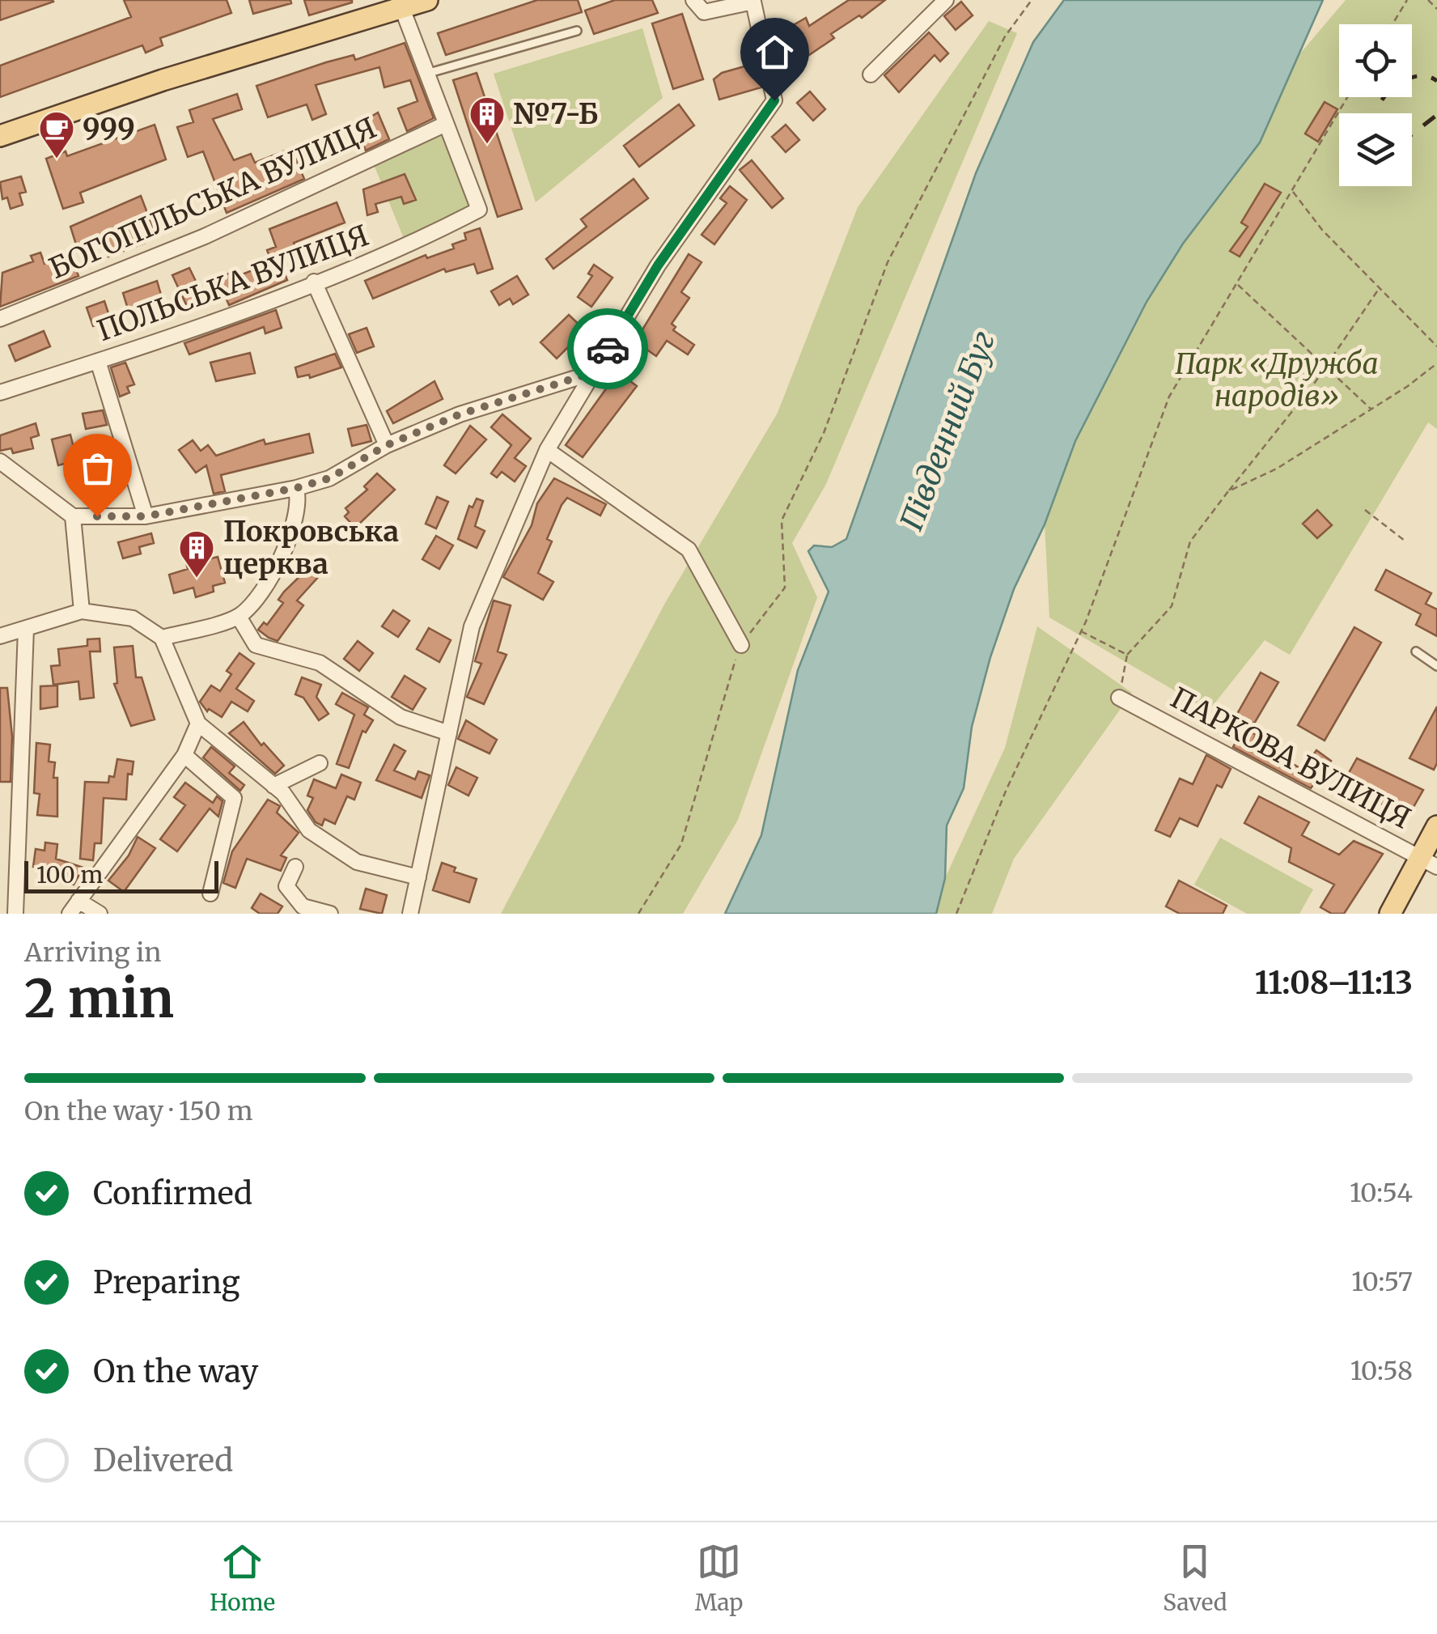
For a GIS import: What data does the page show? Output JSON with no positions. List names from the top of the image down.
{
  "streets": {
    "street": ["БОГОПІЛЬСЬКА ВУЛИЦЯ", "ПОЛЬСЬКА ВУЛИЦЯ", "ПАРКОВА ВУЛИЦЯ"]
  },
  "crossings": [
    ["БОГОПІЛЬСЬКА ВУЛИЦЯ", "ПОЛЬСЬКА ВУЛИЦЯ"]
  ],
  "water": ["Південний Буг"],
  "parks": ["Парк «Дружба народів»"],
  "places": {
    "building": ["№7-Б", "Покровська церква"],
    "cafe": ["999"]
  },
  "scale_bar": "100 m",
  "page": {
    "scale": "100 m",
    "heading": ["2 min", "Arriving in", "11:08–11:13"],
    "bar": "On the way · 150 m",
    "list": [
      ["Confirmed", "10:54"],
      ["Preparing", "10:57"],
      ["On the way", "10:58"],
      "Delivered"
    ],
    "tabs": ["Home", "Map", "Saved"]
  }
}
